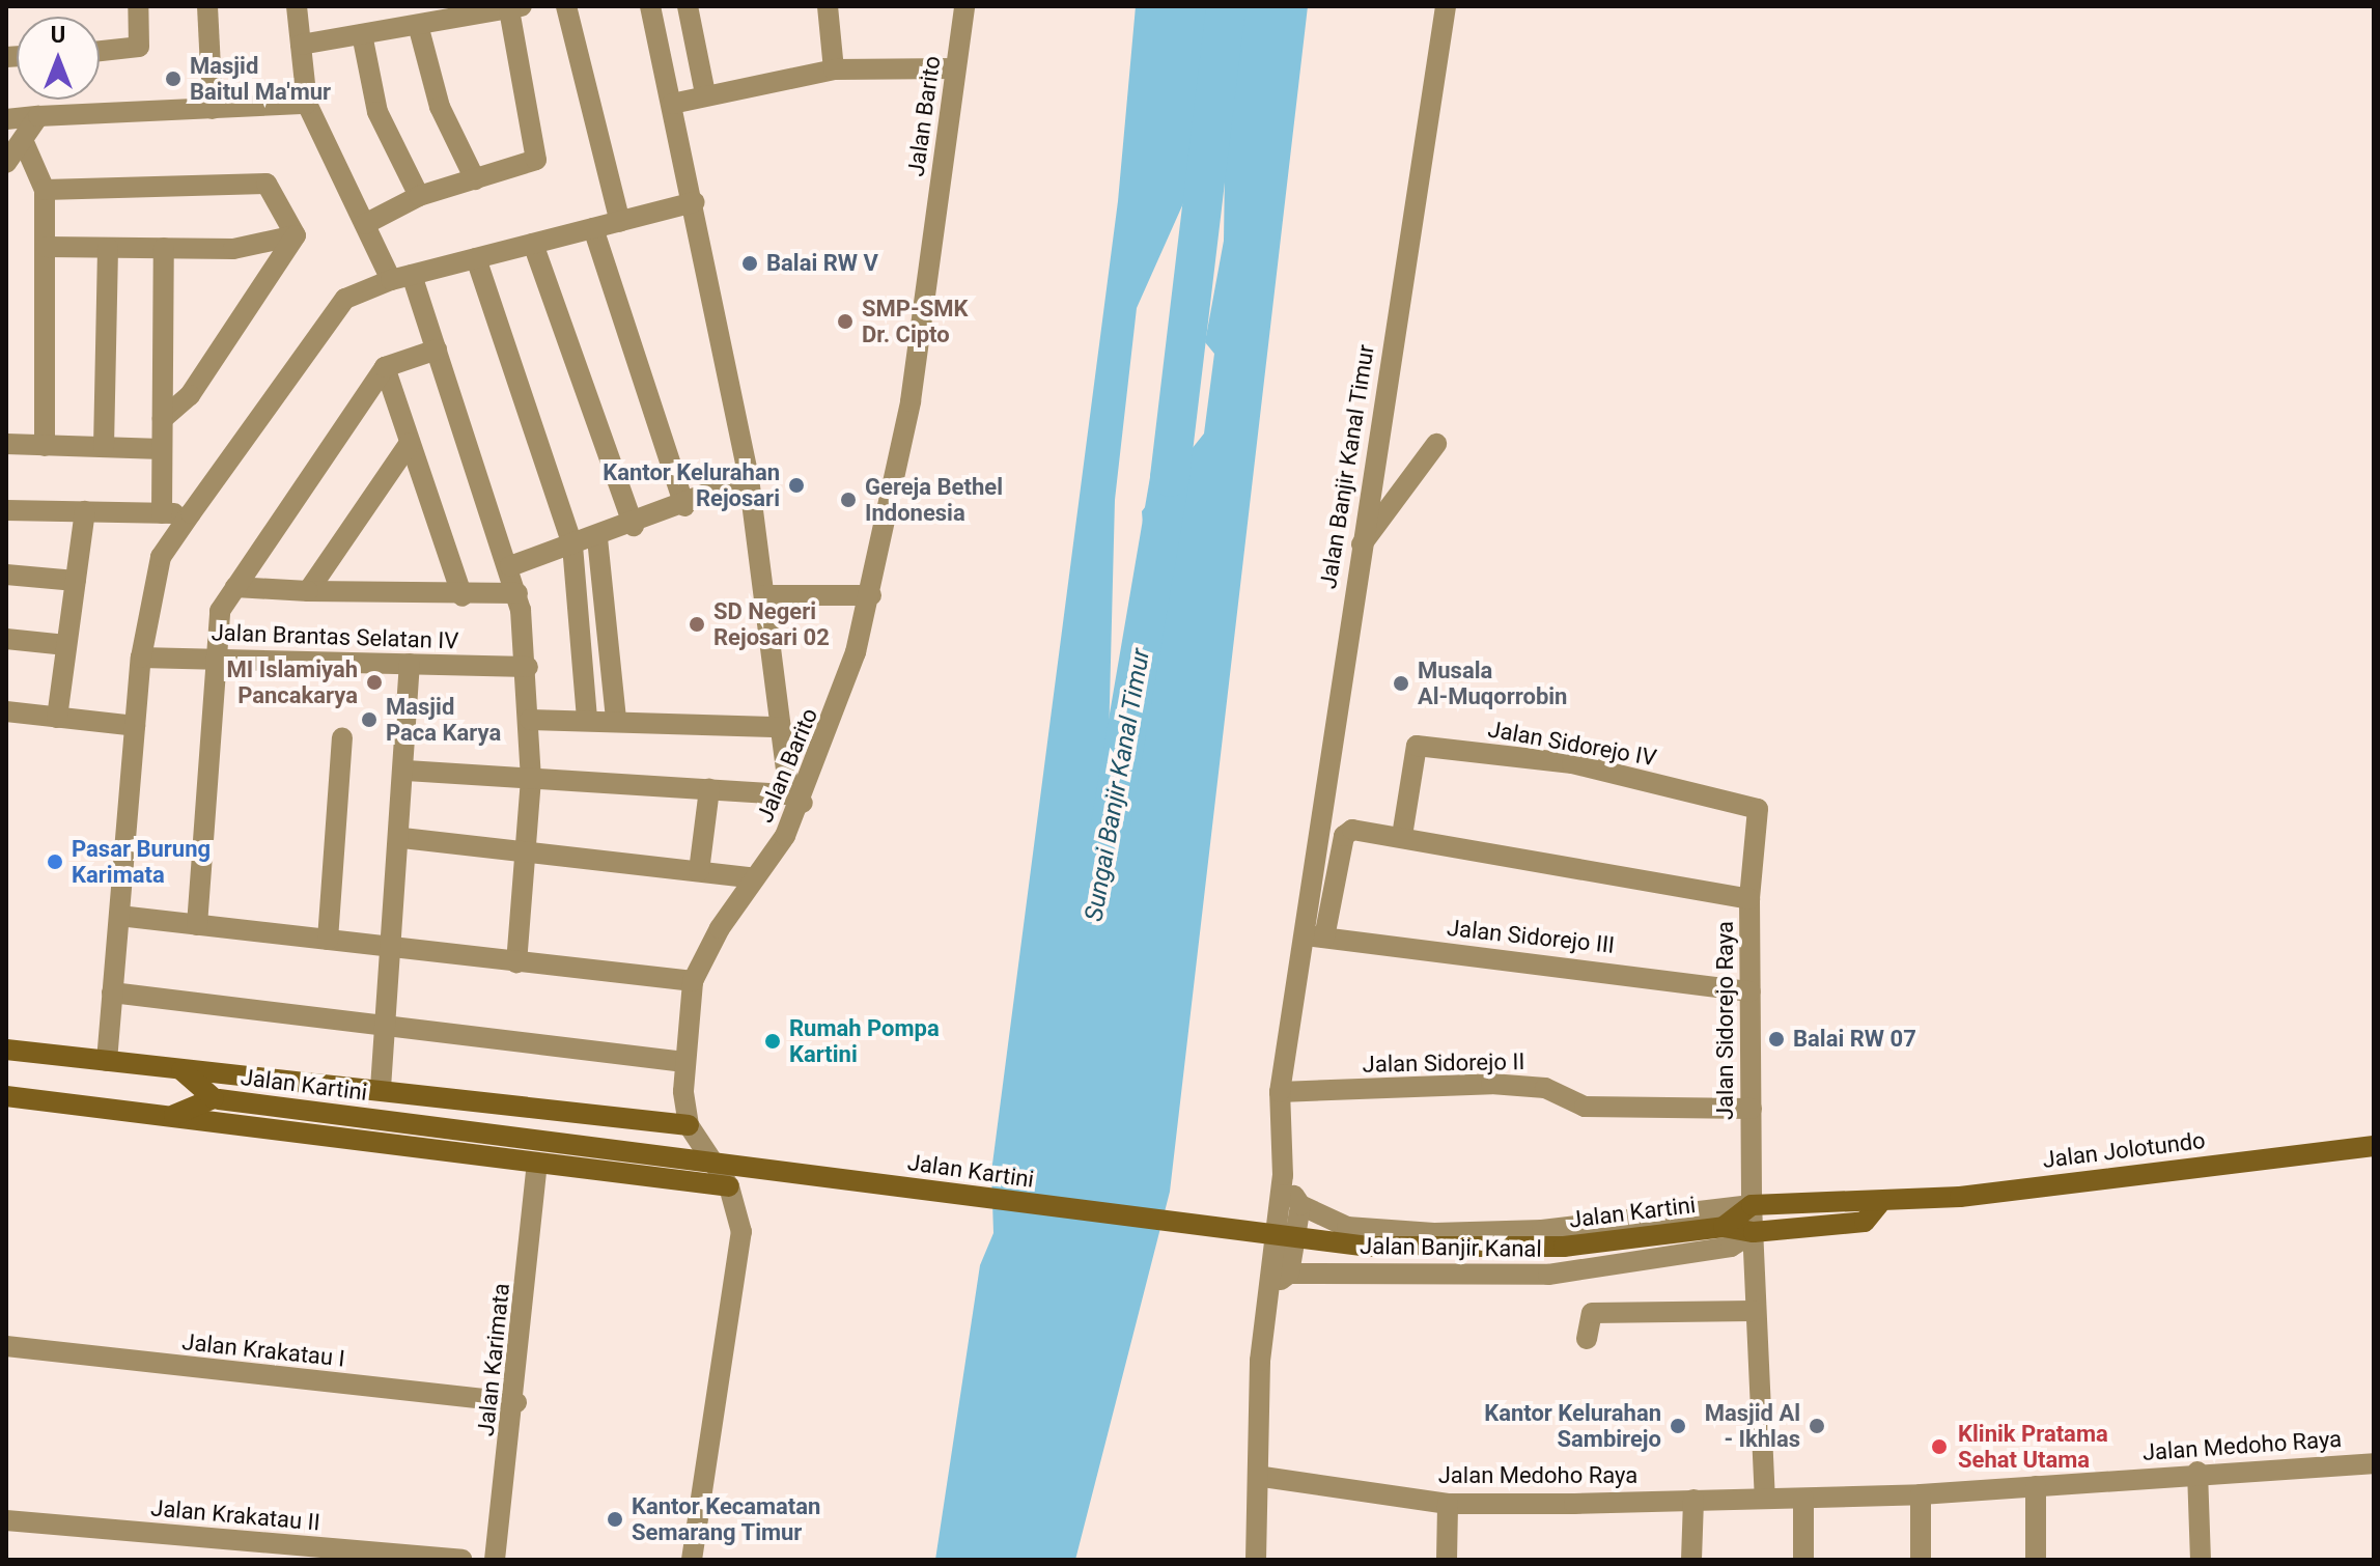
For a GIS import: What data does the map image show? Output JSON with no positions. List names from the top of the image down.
{
  "streets": {
    "main road": ["Jalan Kartini", "Jalan Jolotundo"],
    "street": [
      "Jalan Barito",
      "Jalan Banjir Kanal Timur",
      "Jalan Brantas Selatan IV",
      "Jalan Sidorejo IV",
      "Jalan Sidorejo III",
      "Jalan Sidorejo Raya",
      "Jalan Sidorejo II",
      "Jalan Banjir Kanal",
      "Jalan Krakatau I",
      "Jalan Karimata",
      "Jalan Medoho Raya",
      "Jalan Krakatau II"
    ]
  },
  "crossings": [
    ["Jalan Barito", "Jalan Kartini"],
    ["Jalan Banjir Kanal Timur", "Jalan Sidorejo III"],
    ["Jalan Sidorejo IV", "Jalan Sidorejo Raya"],
    ["Jalan Sidorejo III", "Jalan Sidorejo Raya"],
    ["Jalan Sidorejo Raya", "Jalan Sidorejo II"],
    ["Jalan Sidorejo Raya", "Jalan Jolotundo"],
    ["Jalan Sidorejo Raya", "Jalan Banjir Kanal"],
    ["Jalan Kartini", "Jalan Jolotundo"],
    ["Jalan Kartini", "Jalan Karimata"],
    ["Jalan Jolotundo", "Jalan Banjir Kanal"],
    ["Jalan Krakatau I", "Jalan Karimata"]
  ],
  "water": ["Sungai Banjir Kanal Timur"],
  "places": [
    "Masjid Baitul Ma'mur",
    "Balai RW V",
    "SMP-SMK Dr. Cipto",
    "Kantor Kelurahan Rejosari",
    "Gereja Bethel Indonesia",
    "SD Negeri Rejosari 02",
    "MI Islamiyah Pancakarya",
    "Musala Al-Muqorrobin",
    "Masjid Paca Karya",
    "Pasar Burung Karimata",
    "Balai RW 07",
    "Rumah Pompa Kartini",
    "Kantor Kelurahan Sambirejo",
    "Masjid Al - Ikhlas",
    "Klinik Pratama Sehat Utama",
    "Kantor Kecamatan Semarang Timur"
  ],
  "north": "top"
}
